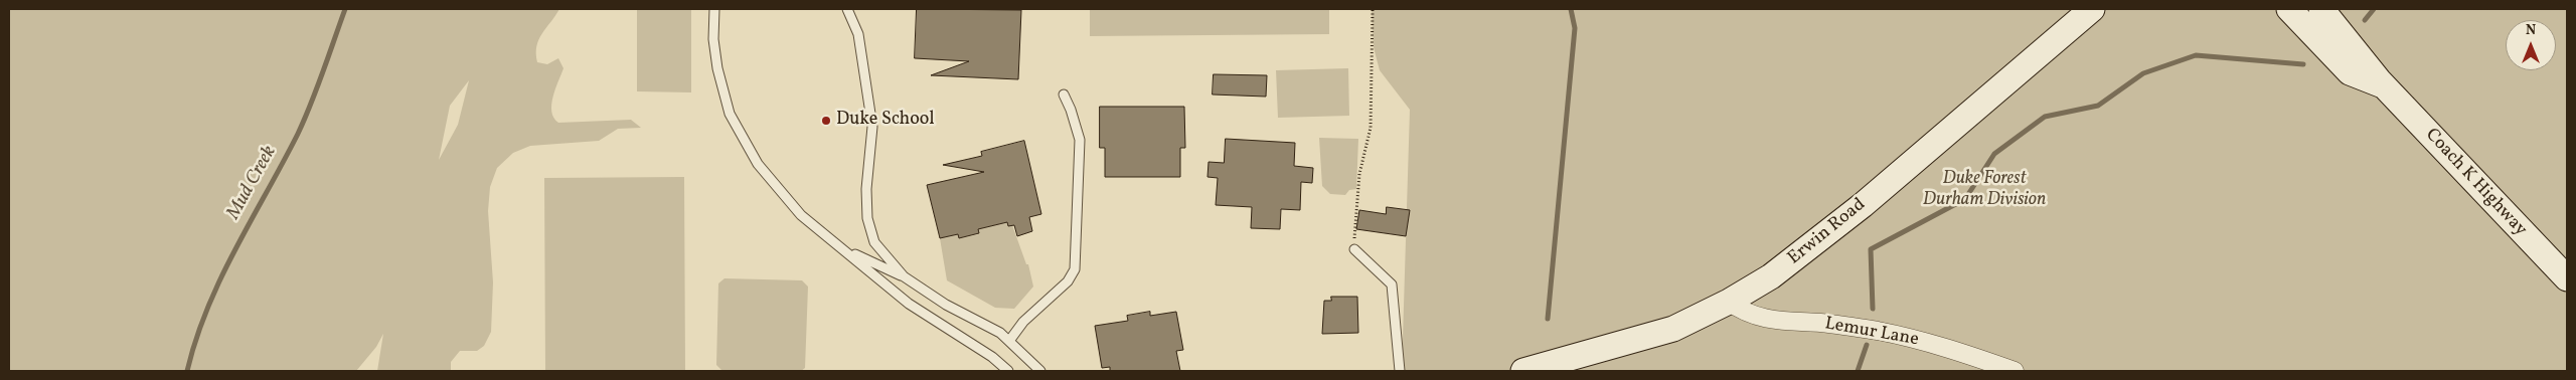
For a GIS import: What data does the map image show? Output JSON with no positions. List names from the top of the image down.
{
  "streets": {
    "main road": ["Coach K Highway", "Erwin Road"],
    "street": ["Lemur Lane"]
  },
  "crossings": [
    ["Erwin Road", "Lemur Lane"]
  ],
  "water": ["Mud Creek"],
  "parks": ["Duke Forest Durham Division"],
  "places": ["Duke School"],
  "north": "top"
}
